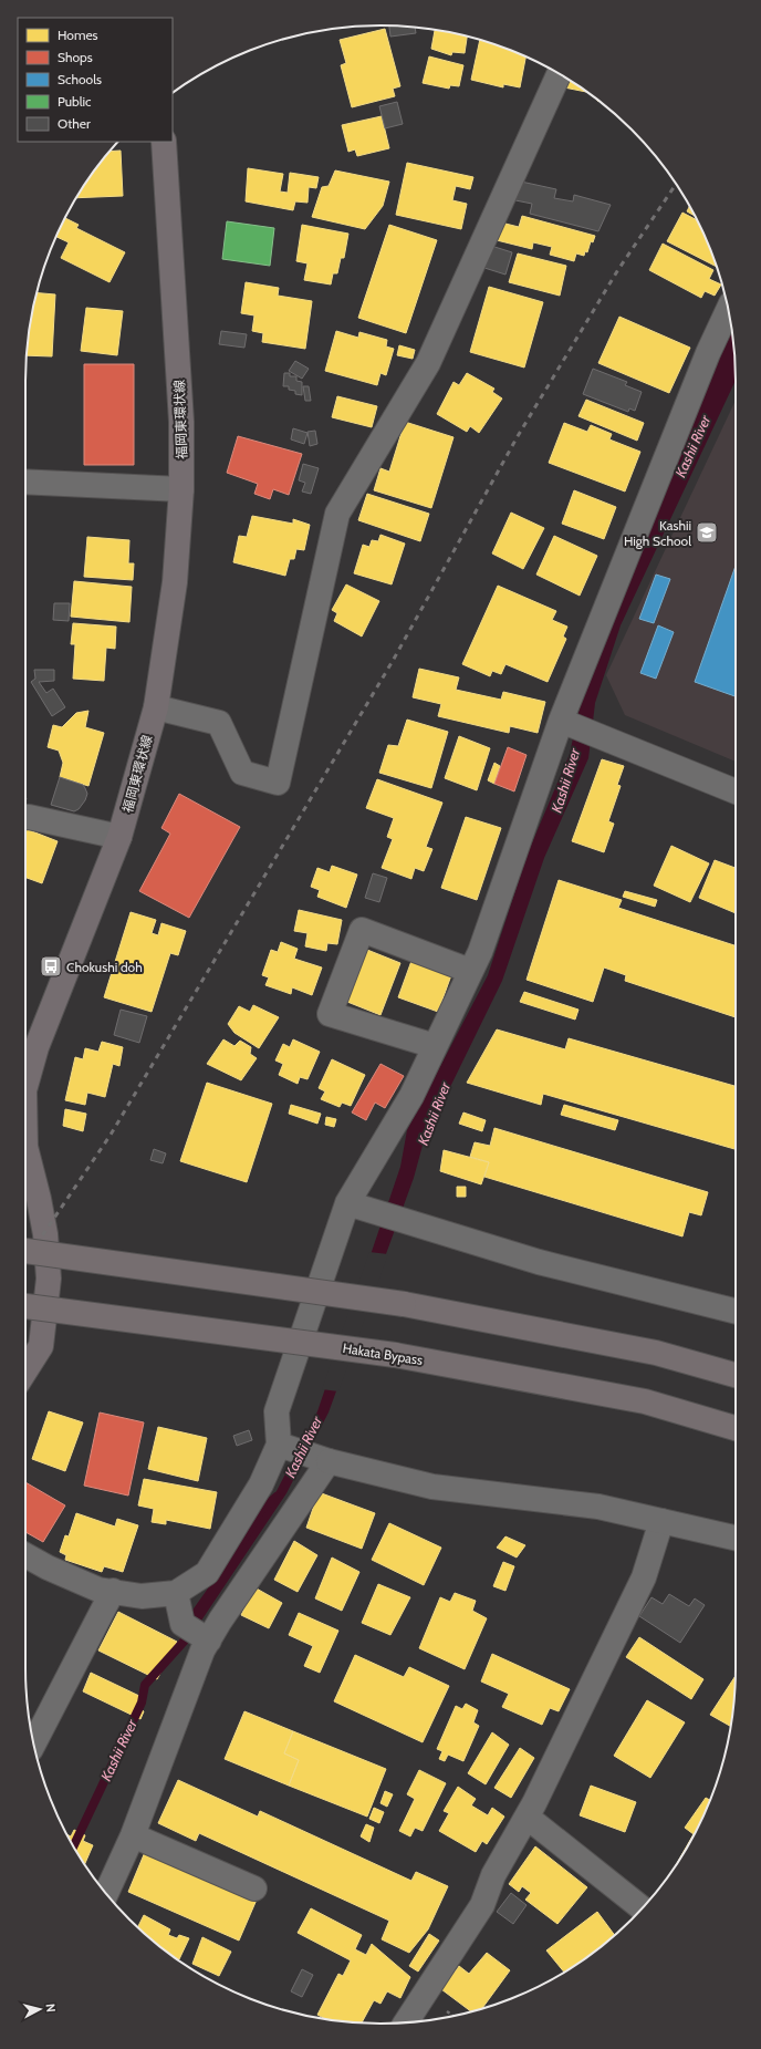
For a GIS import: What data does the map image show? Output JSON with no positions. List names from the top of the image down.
{
  "streets": {
    "highway": ["Hakata Bypass"],
    "main road": ["福岡東環状線"]
  },
  "water": ["Kashii River"],
  "places": {
    "school or university": ["Kashii High School"],
    "bus stop": ["Chokushi doh"]
  },
  "legend": [
    "Homes",
    "Shops",
    "Schools",
    "Public",
    "Other"
  ],
  "north": "right"
}
